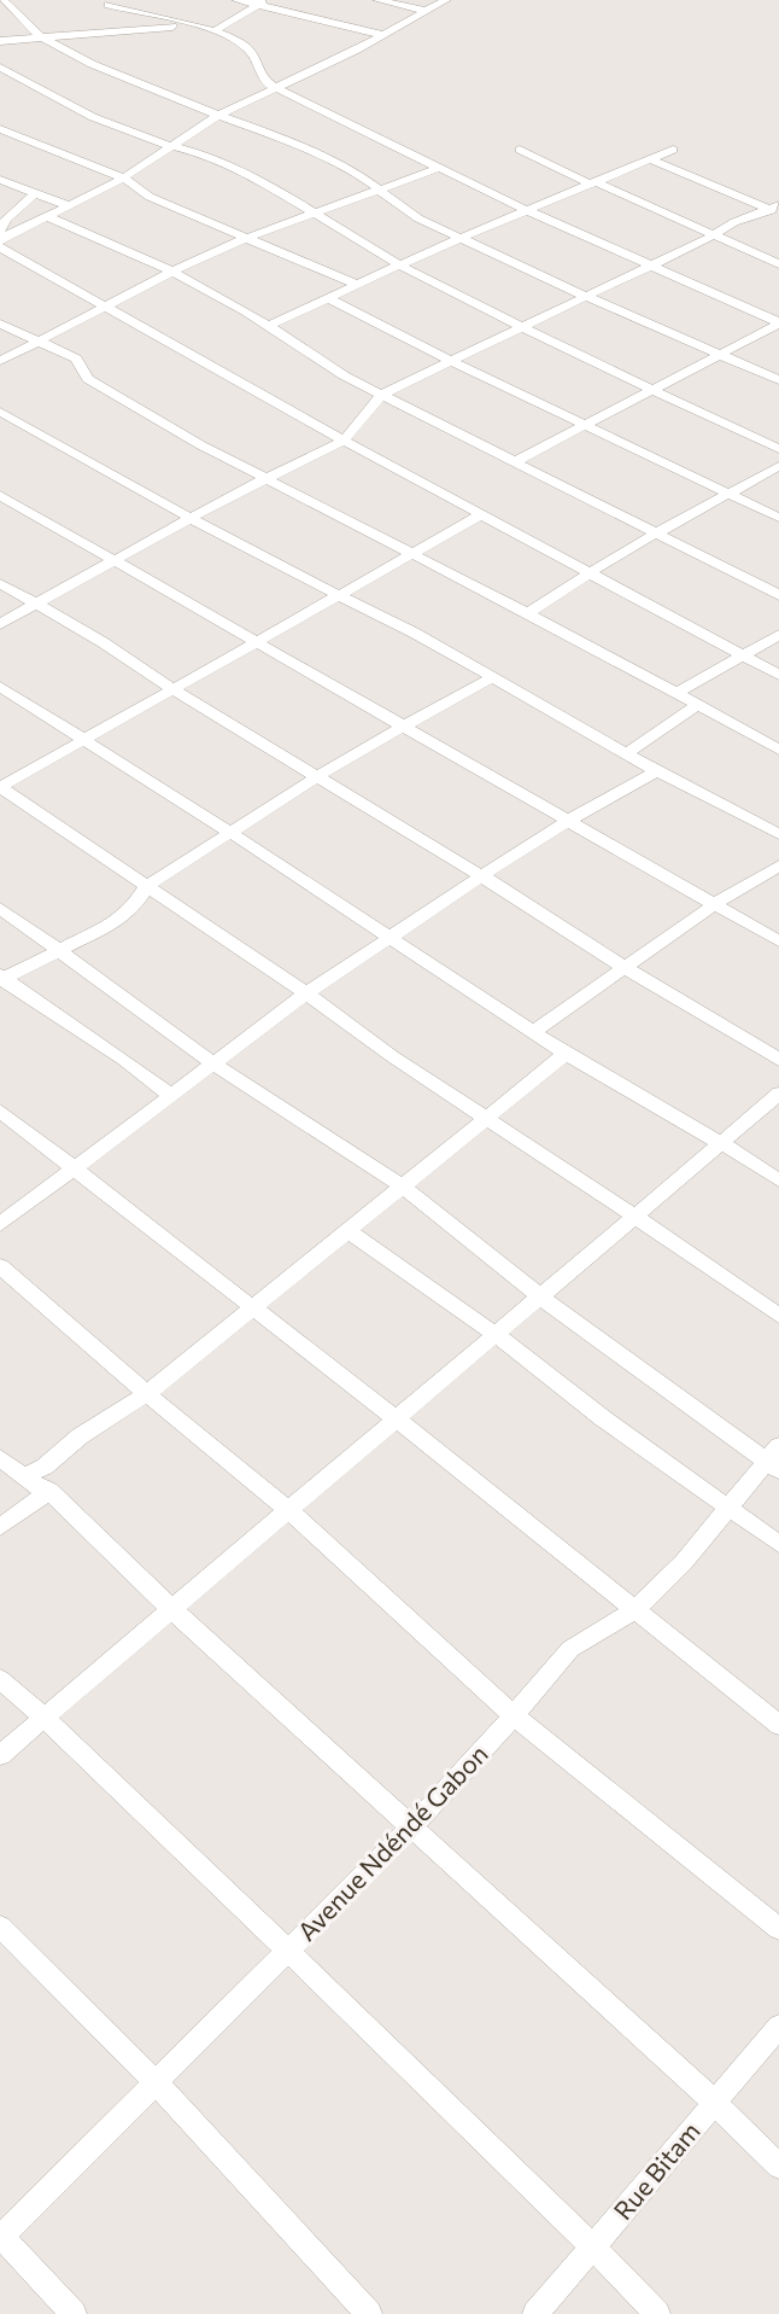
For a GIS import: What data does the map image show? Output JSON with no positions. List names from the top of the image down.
{
  "streets": {
    "street": ["Avenue Ndéndé Gabon", "Rue Bitam"]
  }
}
